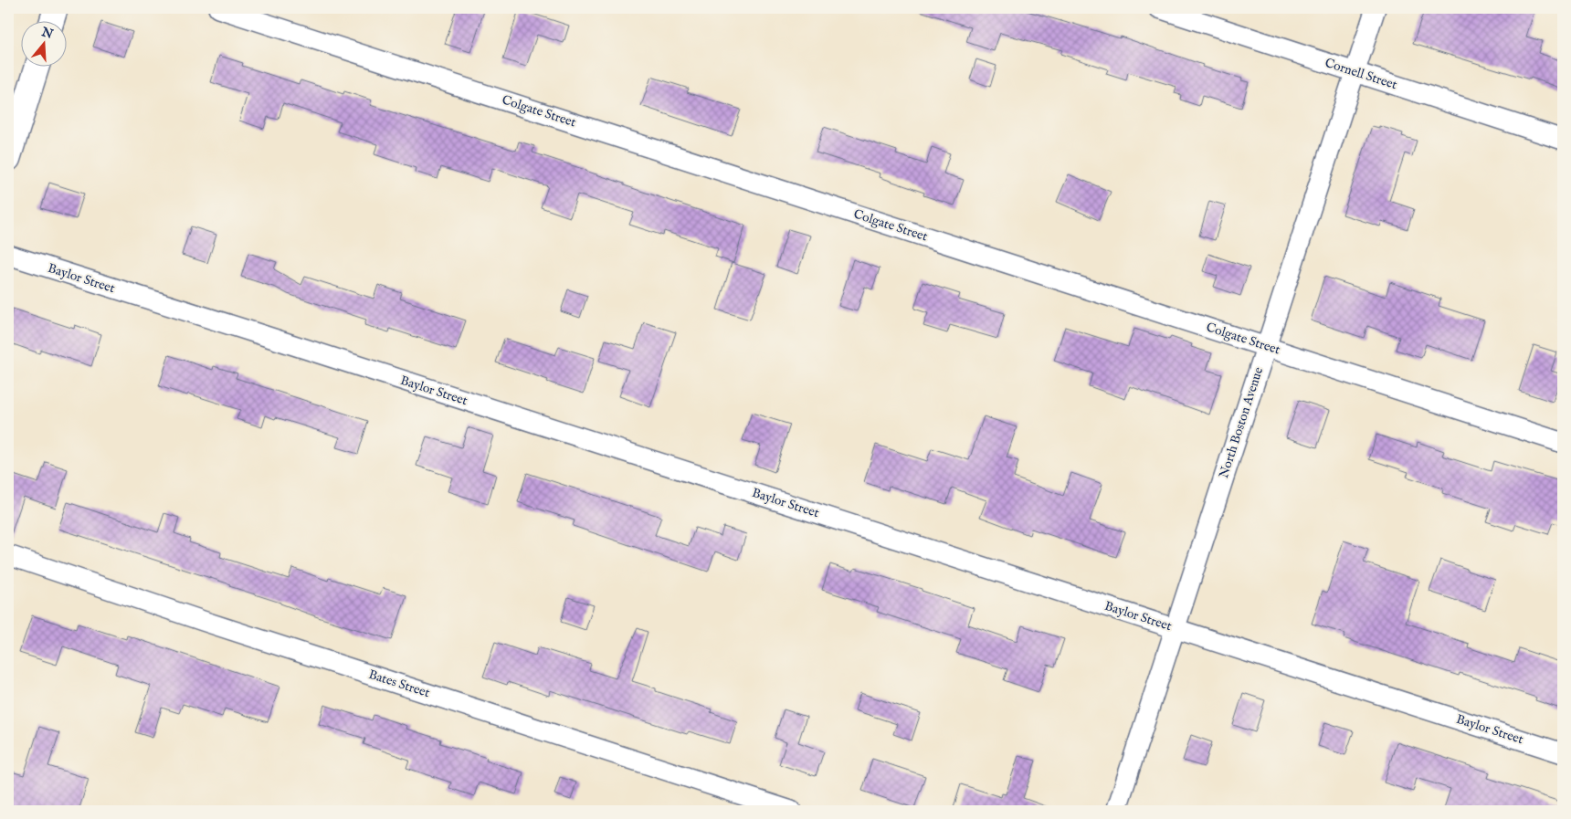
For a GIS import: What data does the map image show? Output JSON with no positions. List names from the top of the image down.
{
  "streets": {
    "street": [
      "Cornell Street",
      "Colgate Street",
      "Baylor Street",
      "North Boston Avenue",
      "Bates Street"
    ]
  },
  "crossings": [
    ["Cornell Street", "North Boston Avenue"],
    ["Colgate Street", "North Boston Avenue"],
    ["Baylor Street", "North Boston Avenue"]
  ],
  "north": "top"
}
